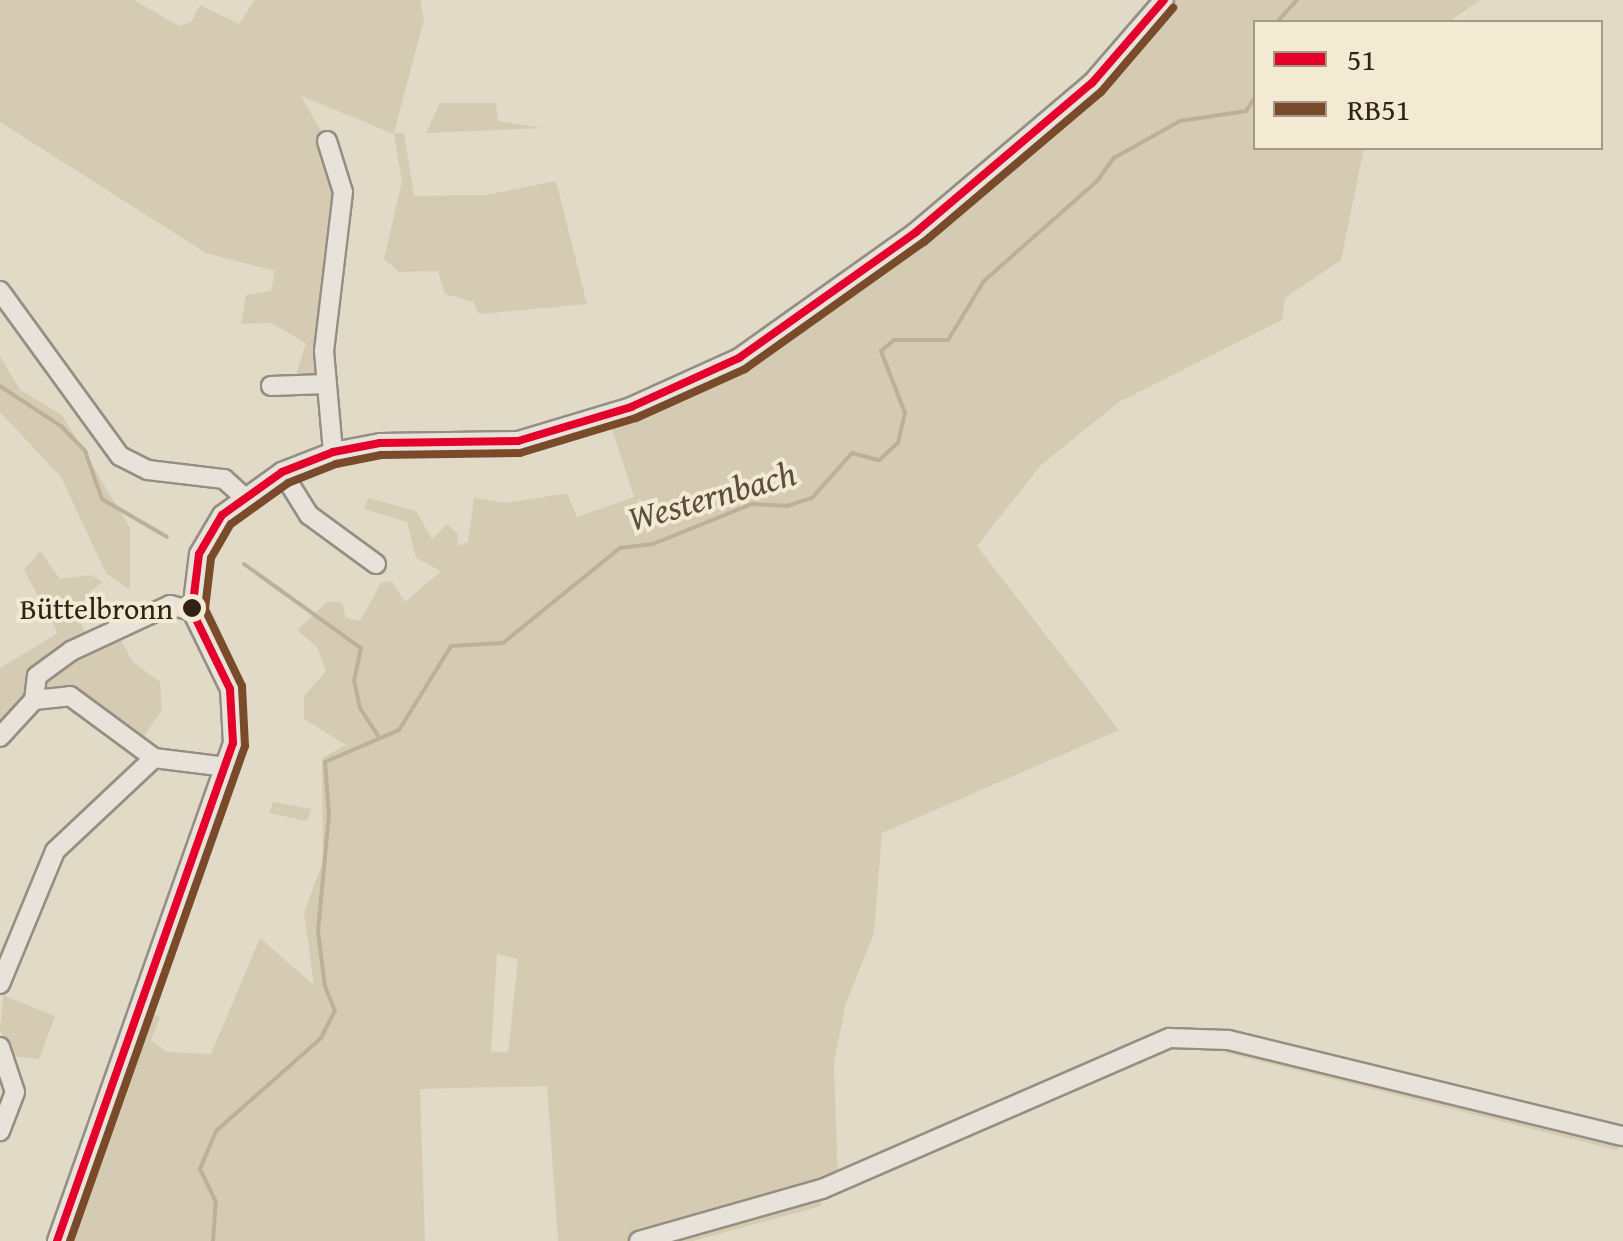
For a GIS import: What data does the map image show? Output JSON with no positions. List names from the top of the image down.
{
  "water": ["Westernbach"],
  "places": ["Büttelbronn"],
  "lines": ["transit line 51", "transit line RB51"],
  "legend": ["51", "RB51"]
}
